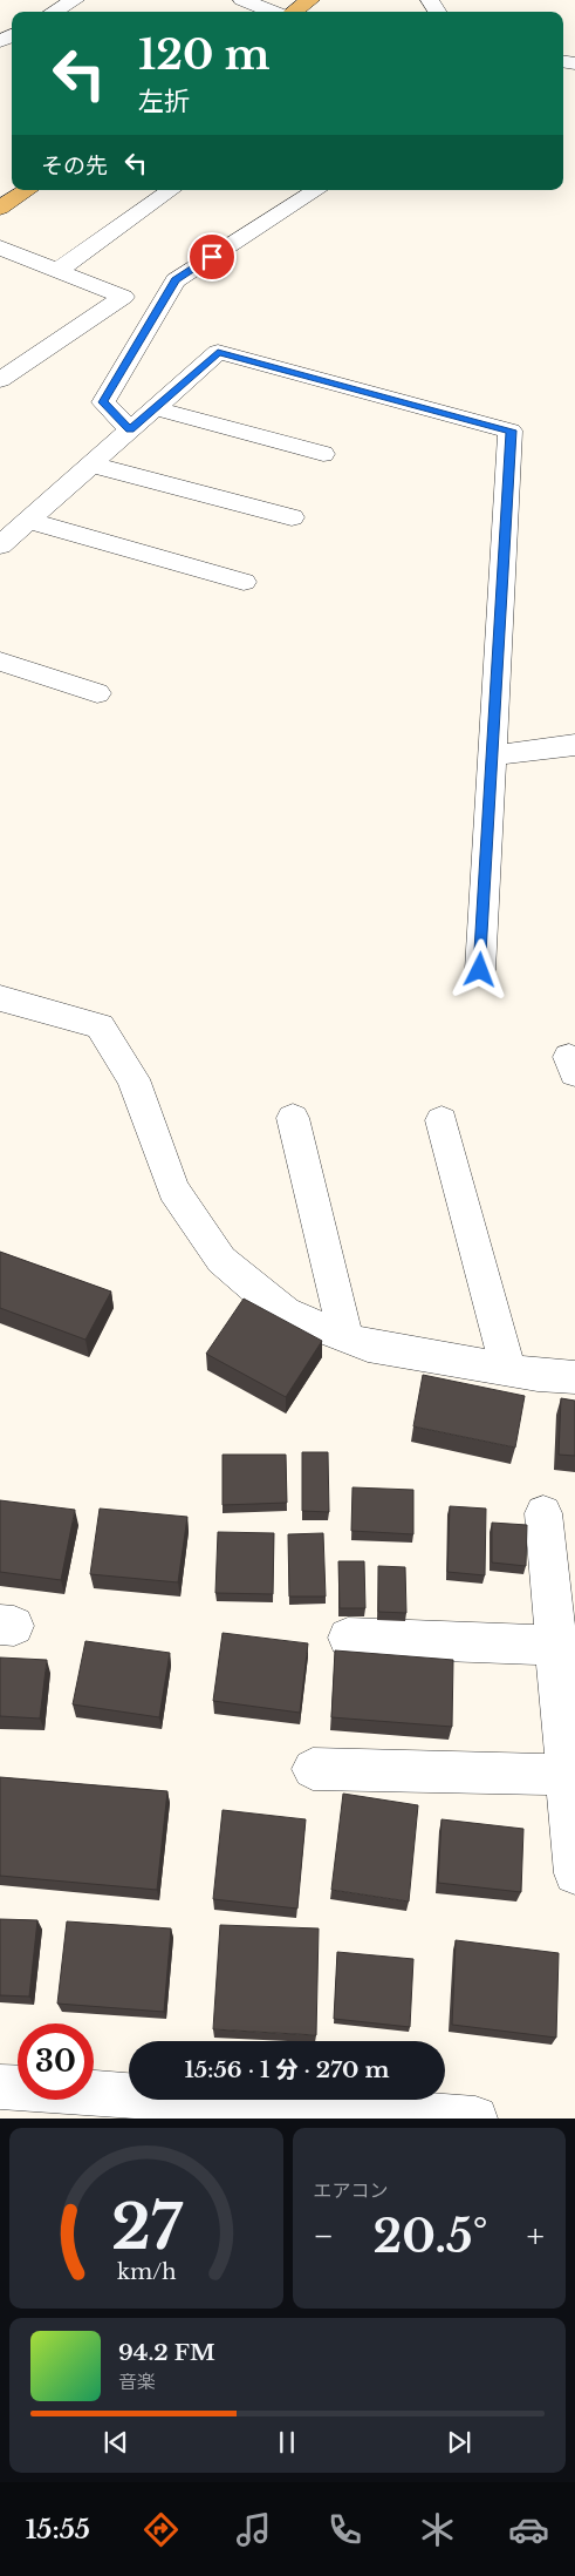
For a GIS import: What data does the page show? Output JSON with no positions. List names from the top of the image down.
{
  "page": {
    "turn": ["120 m", "左折"],
    "then": "その先",
    "limit": "30",
    "trip": "15:56 · 1 分 · 270 m",
    "tile": "エアコン",
    "heat": ["−", "20.5°", "+"],
    "song": ["94.2 FM", "音楽"],
    "tabs": "15:55",
    "gauge": ["27", "km/h"]
  }
}
